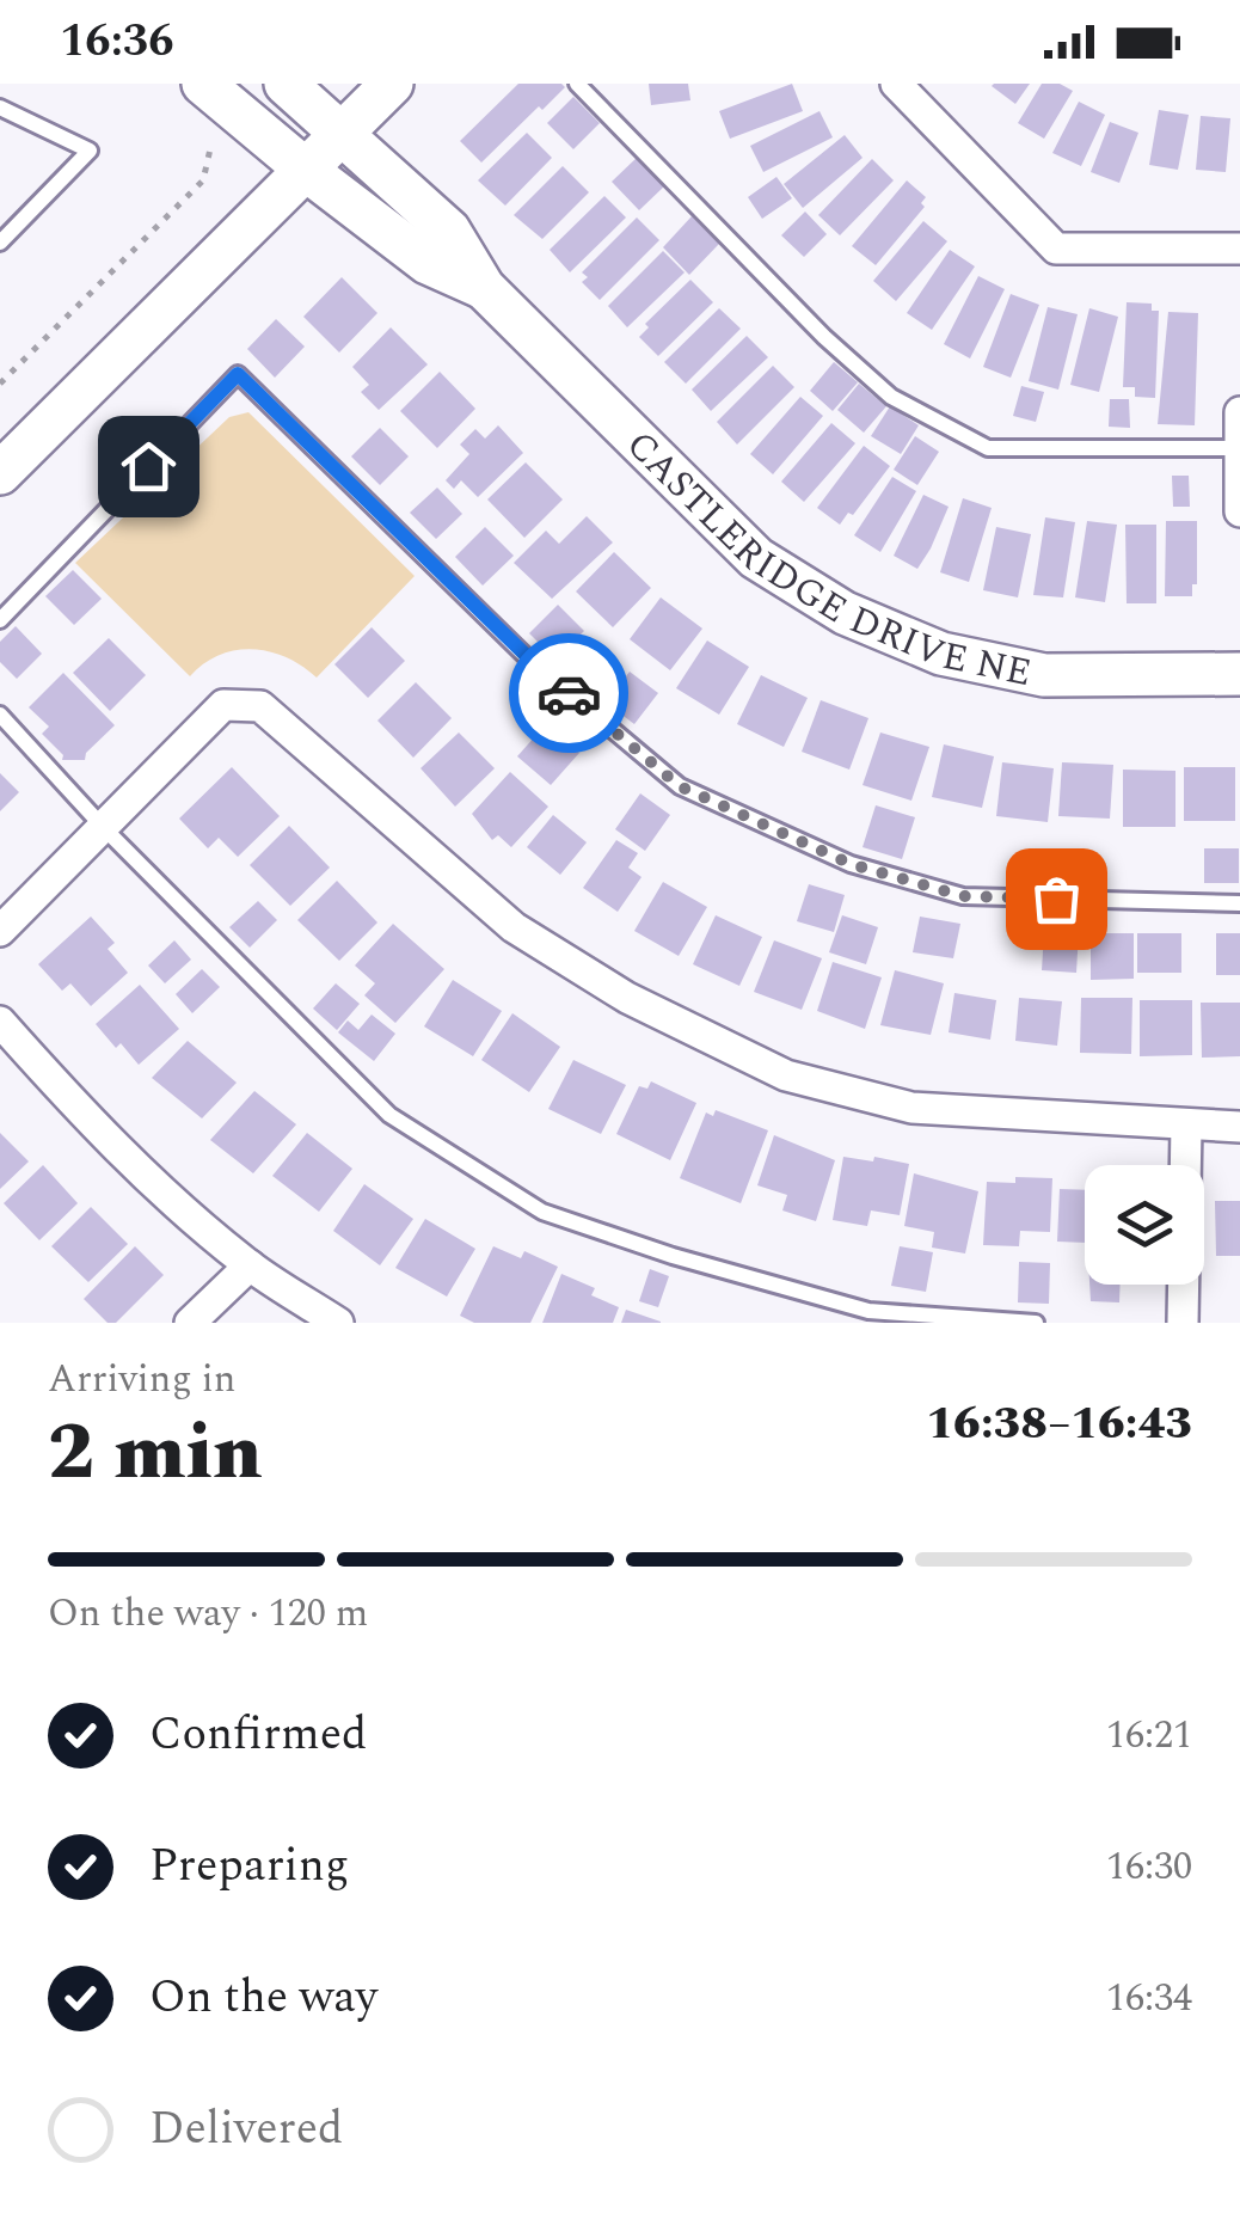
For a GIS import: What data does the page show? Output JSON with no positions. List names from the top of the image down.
{
  "streets": {
    "street": ["CASTLERIDGE DRIVE NE"]
  },
  "page": {
    "status": "16:36",
    "heading": ["2 min", "Arriving in", "16:38–16:43"],
    "bar": "On the way · 120 m",
    "list": [
      ["Confirmed", "16:21"],
      ["Preparing", "16:30"],
      ["On the way", "16:34"],
      "Delivered"
    ]
  }
}
